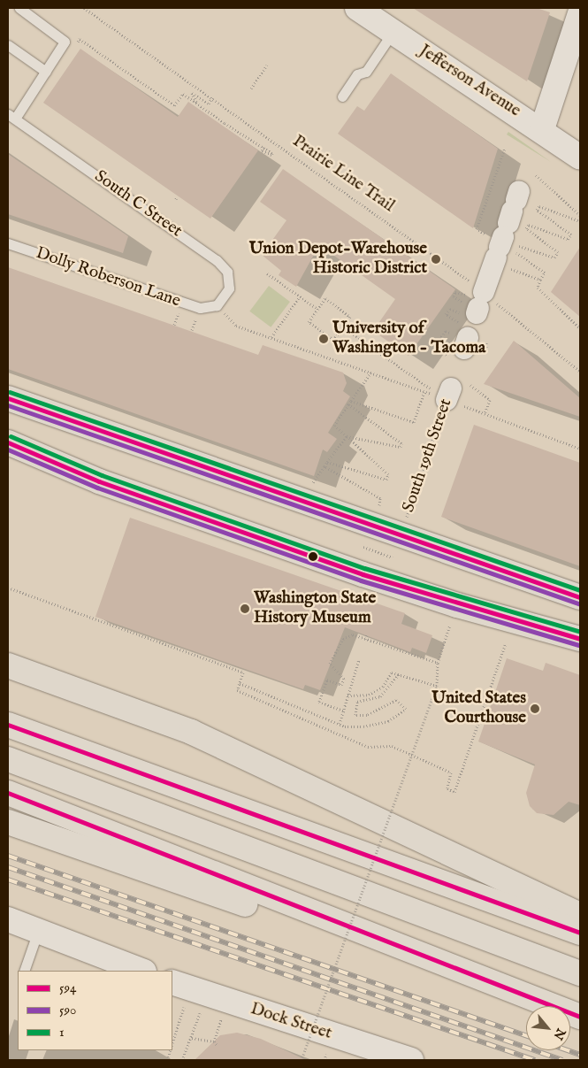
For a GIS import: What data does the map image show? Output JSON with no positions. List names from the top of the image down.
{
  "streets": {
    "street": ["Jefferson Avenue", "Dock Street"],
    "lane": ["South C Street", "Dolly Roberson Lane"],
    "path": ["Prairie Line Trail", "South 19th Street"]
  },
  "crossings": [
    ["Prairie Line Trail", "South 19th Street"],
    ["South C Street", "Dolly Roberson Lane"]
  ],
  "places": [
    "Union Depot-Warehouse Historic District",
    "University of Washington - Tacoma",
    "Washington State History Museum",
    "United States Courthouse"
  ],
  "lines": ["transit line 1", "transit line 594", "transit line 590"],
  "legend": ["594", "590", "1"],
  "north": "bottom right"
}
